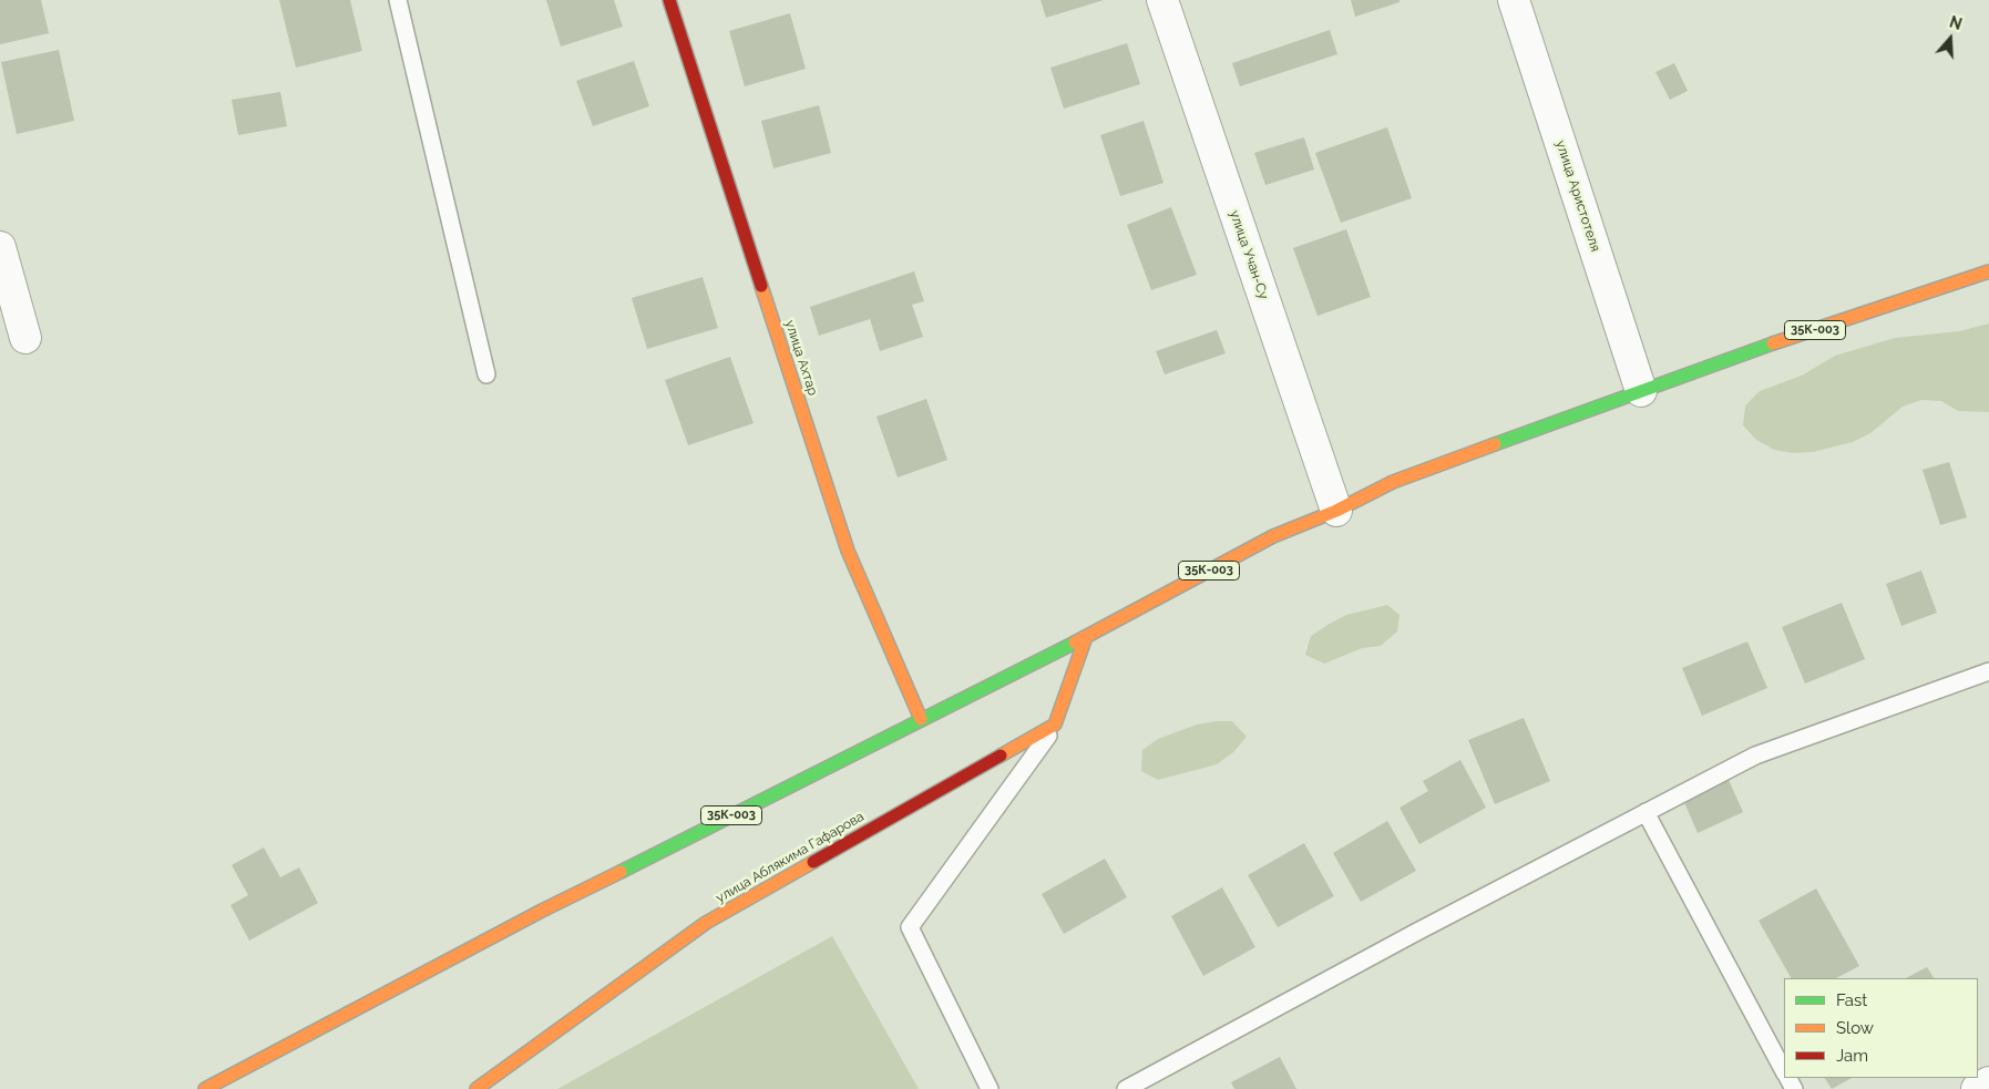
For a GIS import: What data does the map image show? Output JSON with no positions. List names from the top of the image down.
{
  "streets": {
    "main road": ["35К-003", "улица Ахтар", "улица Аблякима Гафарова"],
    "street": ["улица Аристотеля", "улица Учан-Су"]
  },
  "crossings": [
    ["улица Аристотеля", "35К-003"],
    ["улица Учан-Су", "35К-003"],
    ["35К-003", "улица Ахтар"]
  ],
  "legend": ["Fast", "Slow", "Jam"],
  "north": "top"
}
